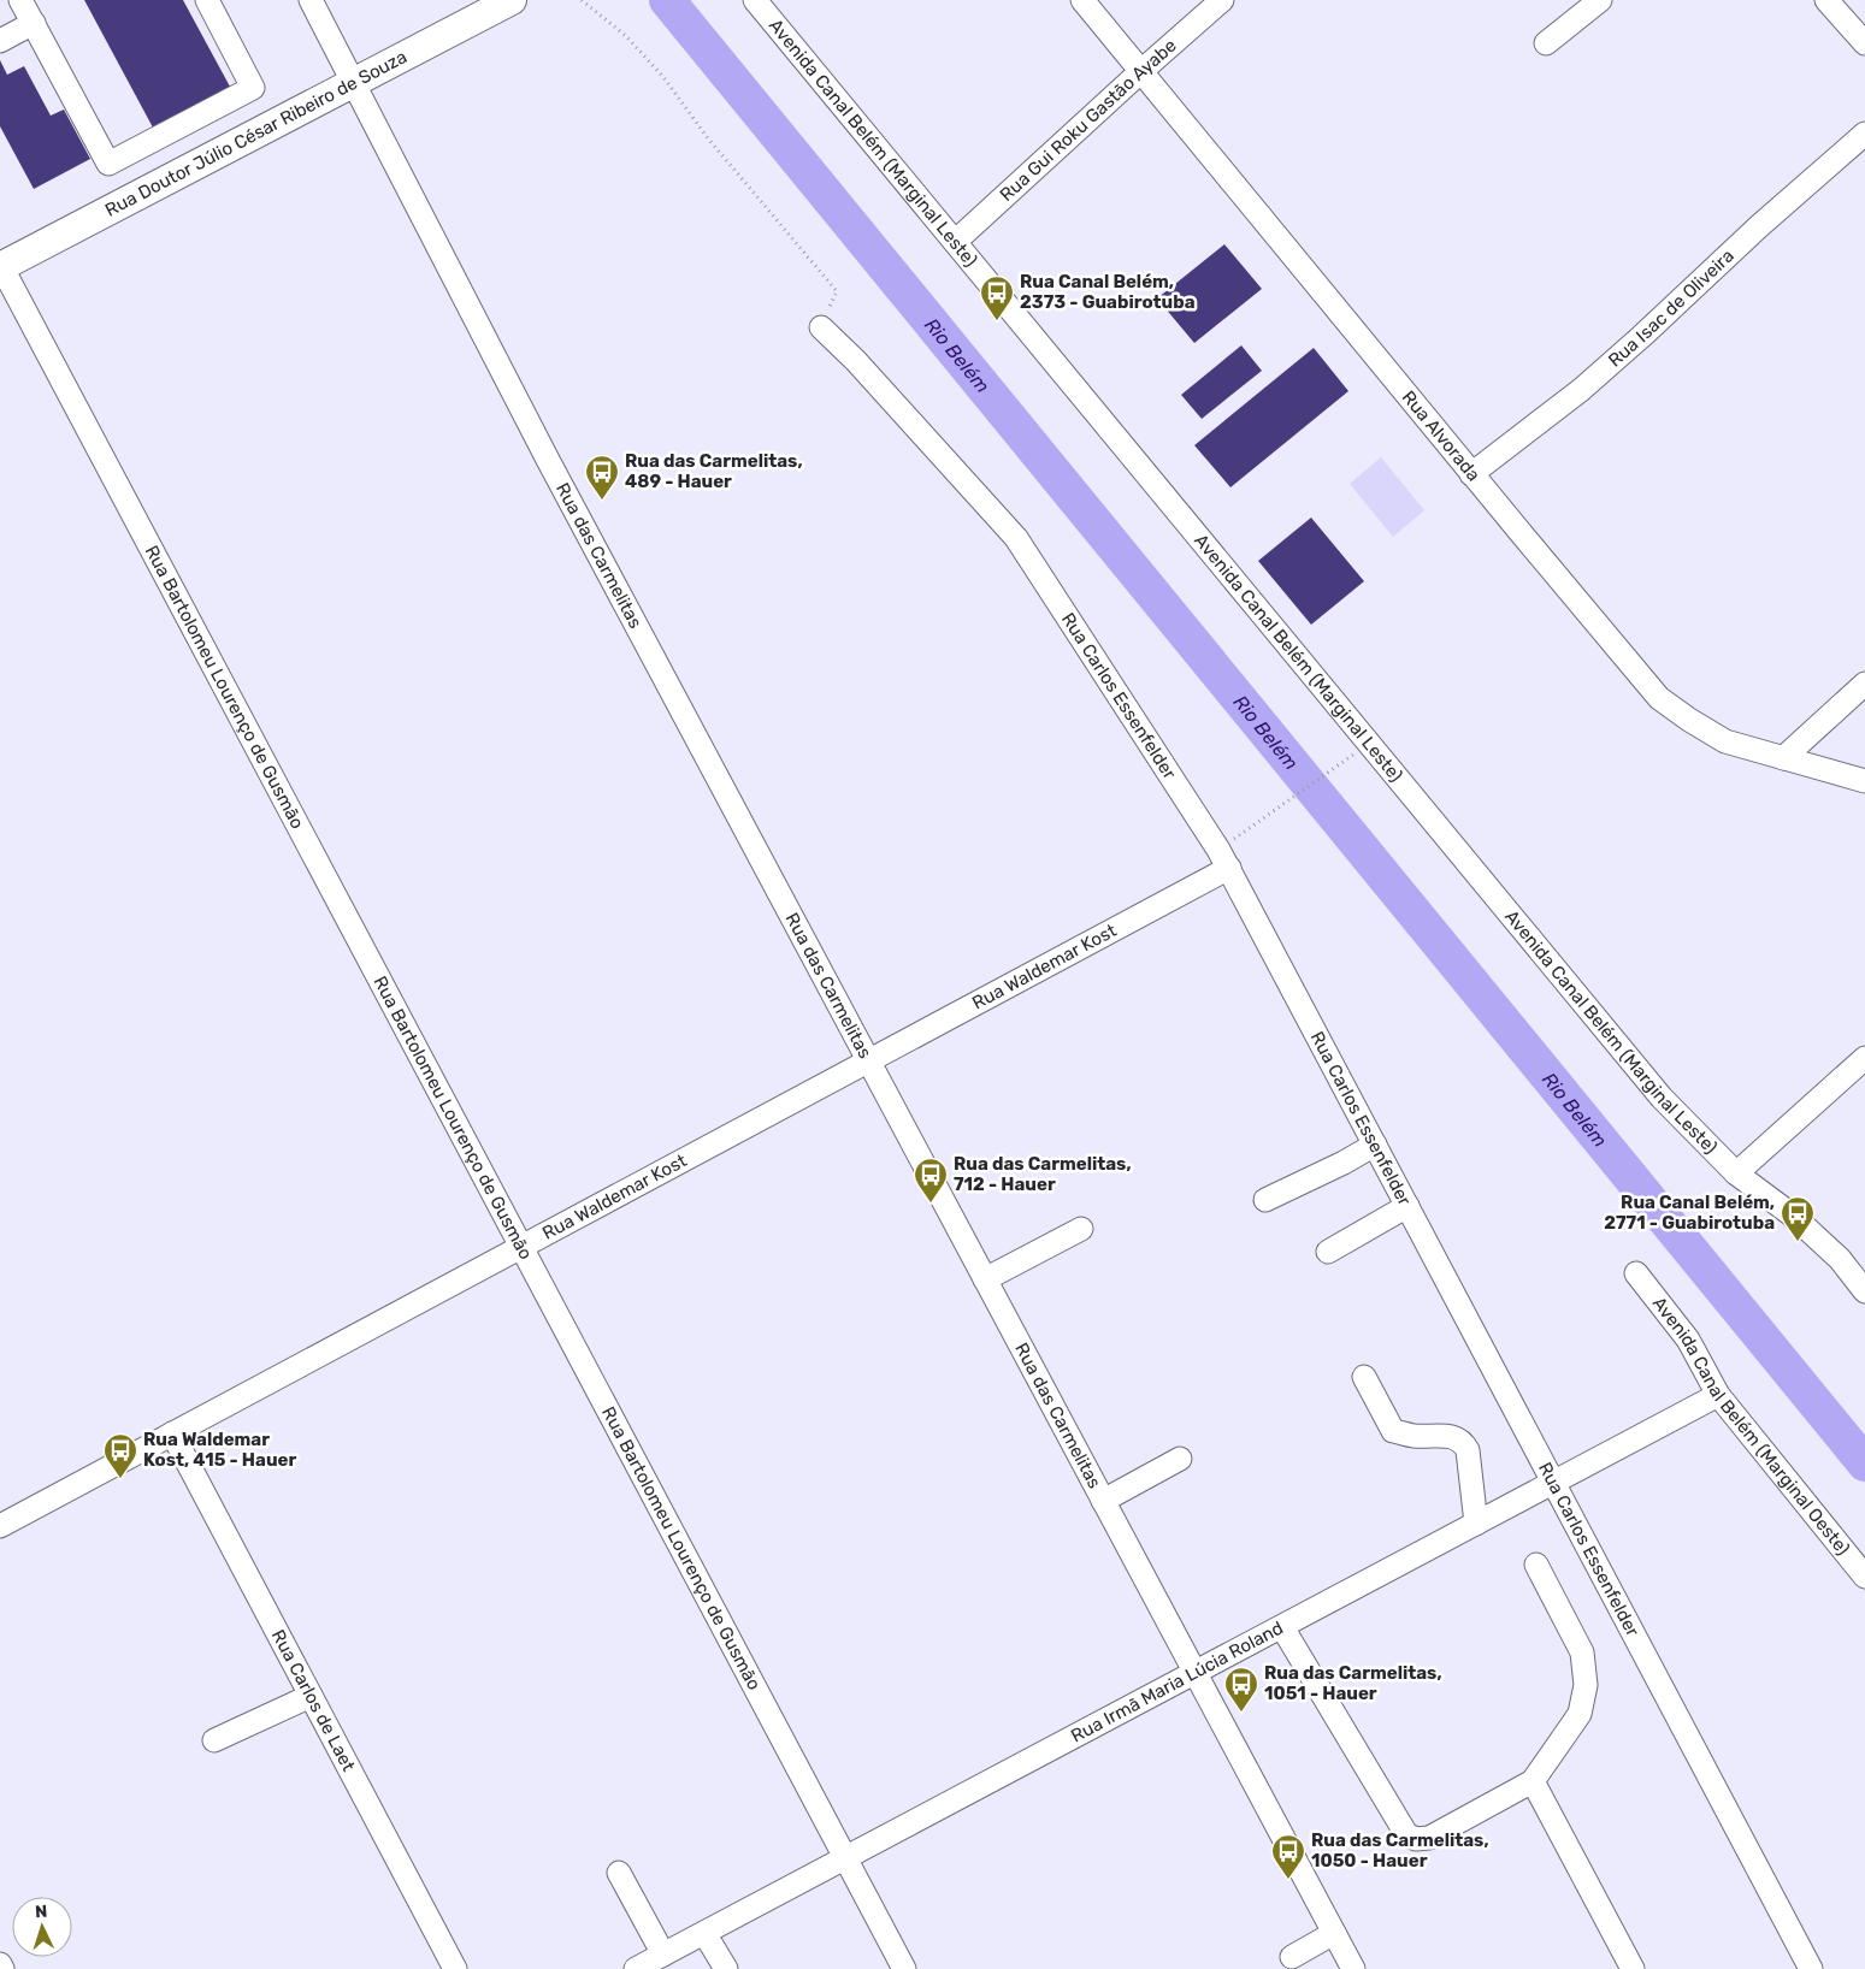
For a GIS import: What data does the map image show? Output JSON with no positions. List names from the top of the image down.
{
  "streets": {
    "main road": ["Rua Doutor Júlio César Ribeiro de Souza"],
    "street": [
      "Rua Gui Roku Gastão Ayabe",
      "Avenida Canal Belém (Marginal Leste)",
      "Rua Isac de Oliveira",
      "Rua Alvorada",
      "Rua das Carmelitas",
      "Rua Bartolomeu Lourenço de Gusmão",
      "Rua Carlos Essenfelder",
      "Rua Waldemar Kost",
      "Avenida Canal Belém (Marginal Oeste)",
      "Rua Irmã Maria Lúcia Roland",
      "Rua Carlos de Laet"
    ]
  },
  "crossings": [
    ["Rua Gui Roku Gastão Ayabe", "Avenida Canal Belém (Marginal Leste)"],
    ["Rua Gui Roku Gastão Ayabe", "Rua Alvorada"],
    ["Rua Doutor Júlio César Ribeiro de Souza", "Rua das Carmelitas"],
    ["Rua Doutor Júlio César Ribeiro de Souza", "Rua Bartolomeu Lourenço de Gusmão"],
    ["Rua Isac de Oliveira", "Rua Alvorada"],
    ["Rua das Carmelitas", "Rua Waldemar Kost"],
    ["Rua das Carmelitas", "Rua Irmã Maria Lúcia Roland"],
    ["Rua Bartolomeu Lourenço de Gusmão", "Rua Waldemar Kost"],
    ["Rua Bartolomeu Lourenço de Gusmão", "Rua Irmã Maria Lúcia Roland"],
    ["Rua Carlos Essenfelder", "Rua Waldemar Kost"],
    ["Rua Carlos Essenfelder", "Rua Irmã Maria Lúcia Roland"],
    ["Rua Waldemar Kost", "Rua Carlos de Laet"],
    ["Avenida Canal Belém (Marginal Oeste)", "Rua Irmã Maria Lúcia Roland"]
  ],
  "water": ["Rio Belém"],
  "places": {
    "bus stop": [
      "Rua Canal Belém, 2373 - Guabirotuba",
      "Rua das Carmelitas, 489 - Hauer",
      "Rua das Carmelitas, 712 - Hauer",
      "Rua Canal Belém, 2771 - Guabirotuba",
      "Rua Waldemar Kost, 415 - Hauer",
      "Rua das Carmelitas, 1051 - Hauer",
      "Rua das Carmelitas, 1050 - Hauer"
    ]
  },
  "north": "top"
}
